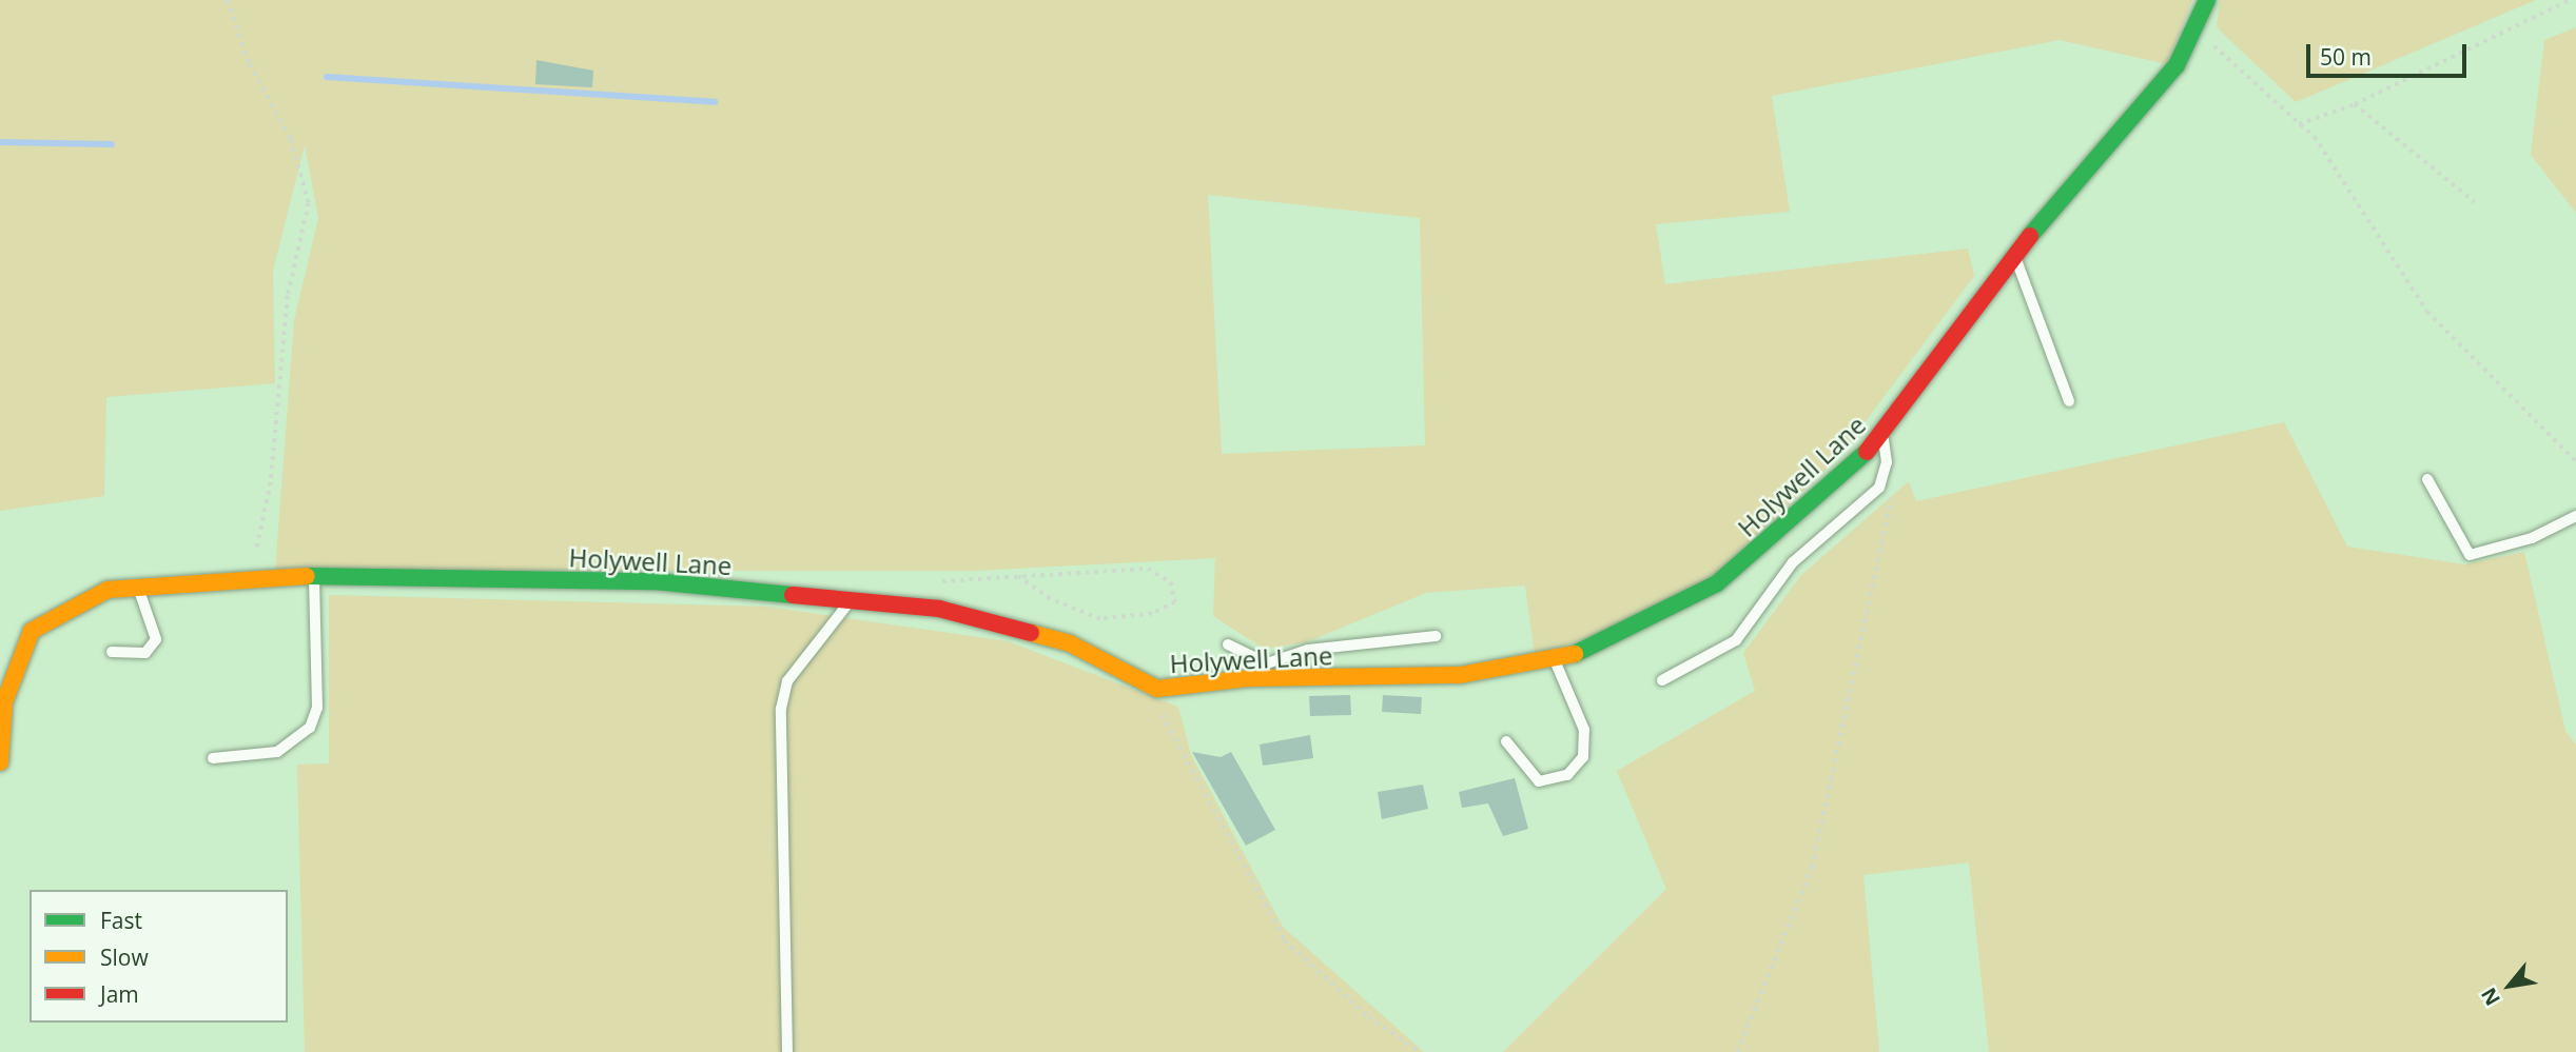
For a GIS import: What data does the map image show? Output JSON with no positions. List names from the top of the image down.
{
  "streets": {
    "street": ["Holywell Lane"]
  },
  "legend": ["Fast", "Slow", "Jam"],
  "scale_bar": "50 m",
  "north": "bottom left"
}
